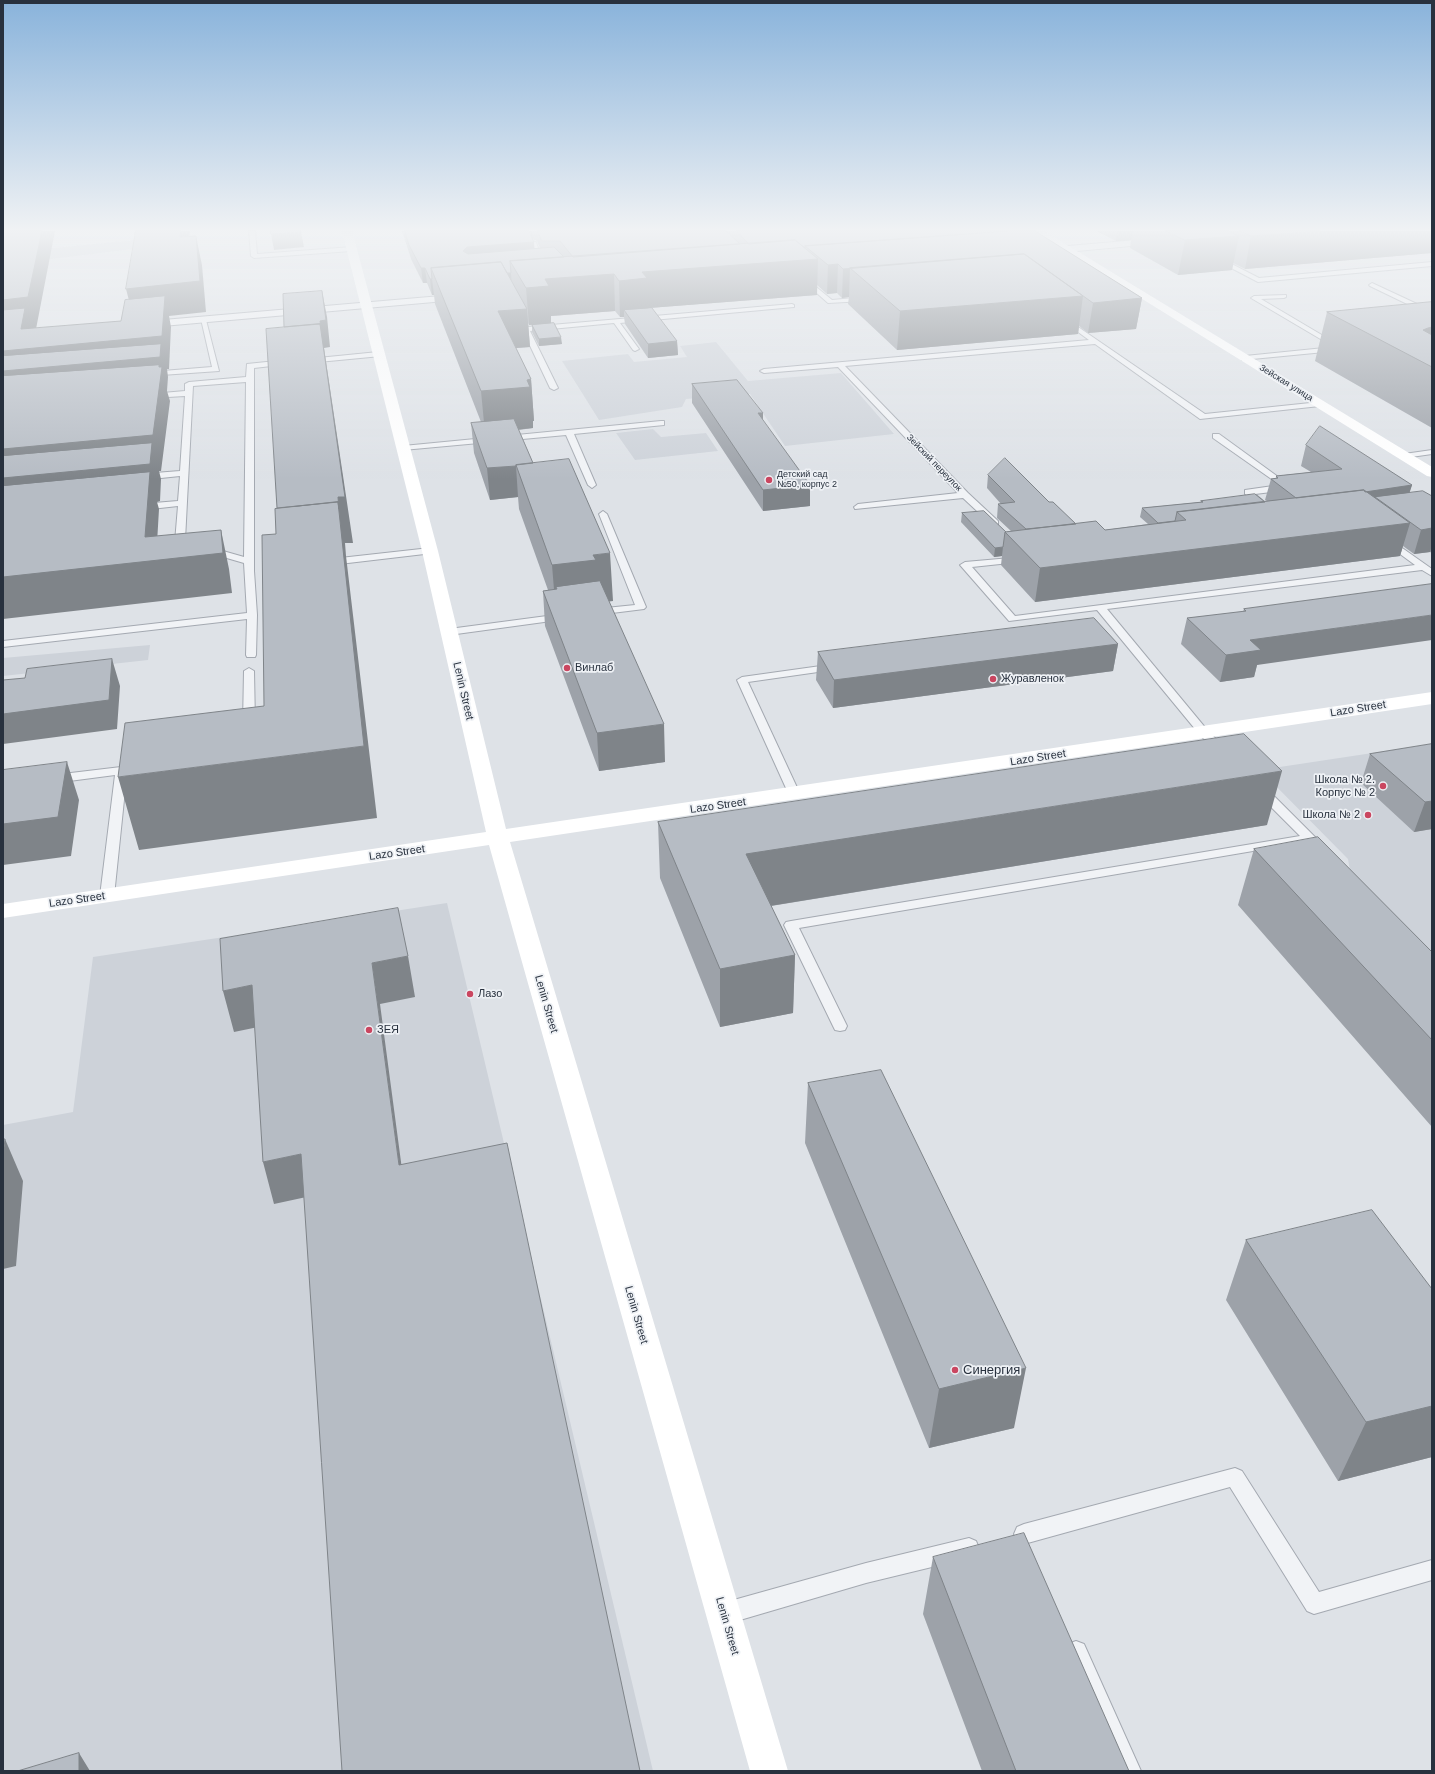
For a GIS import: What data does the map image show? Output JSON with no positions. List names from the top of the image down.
{
  "streets": {
    "main road": ["Зейская улица", "Lenin Street", "Lazo Street"],
    "lane": ["Зейский переулок"]
  },
  "crossings": [
    ["Lenin Street", "Lazo Street"]
  ],
  "places": [
    "Детский сад №50, корпус 2",
    "Винлаб",
    "Журавленок",
    "Школа № 2. Корпус № 2",
    "Школа № 2",
    "Лазо",
    "ЗЕЯ",
    "Синергия"
  ]
}
